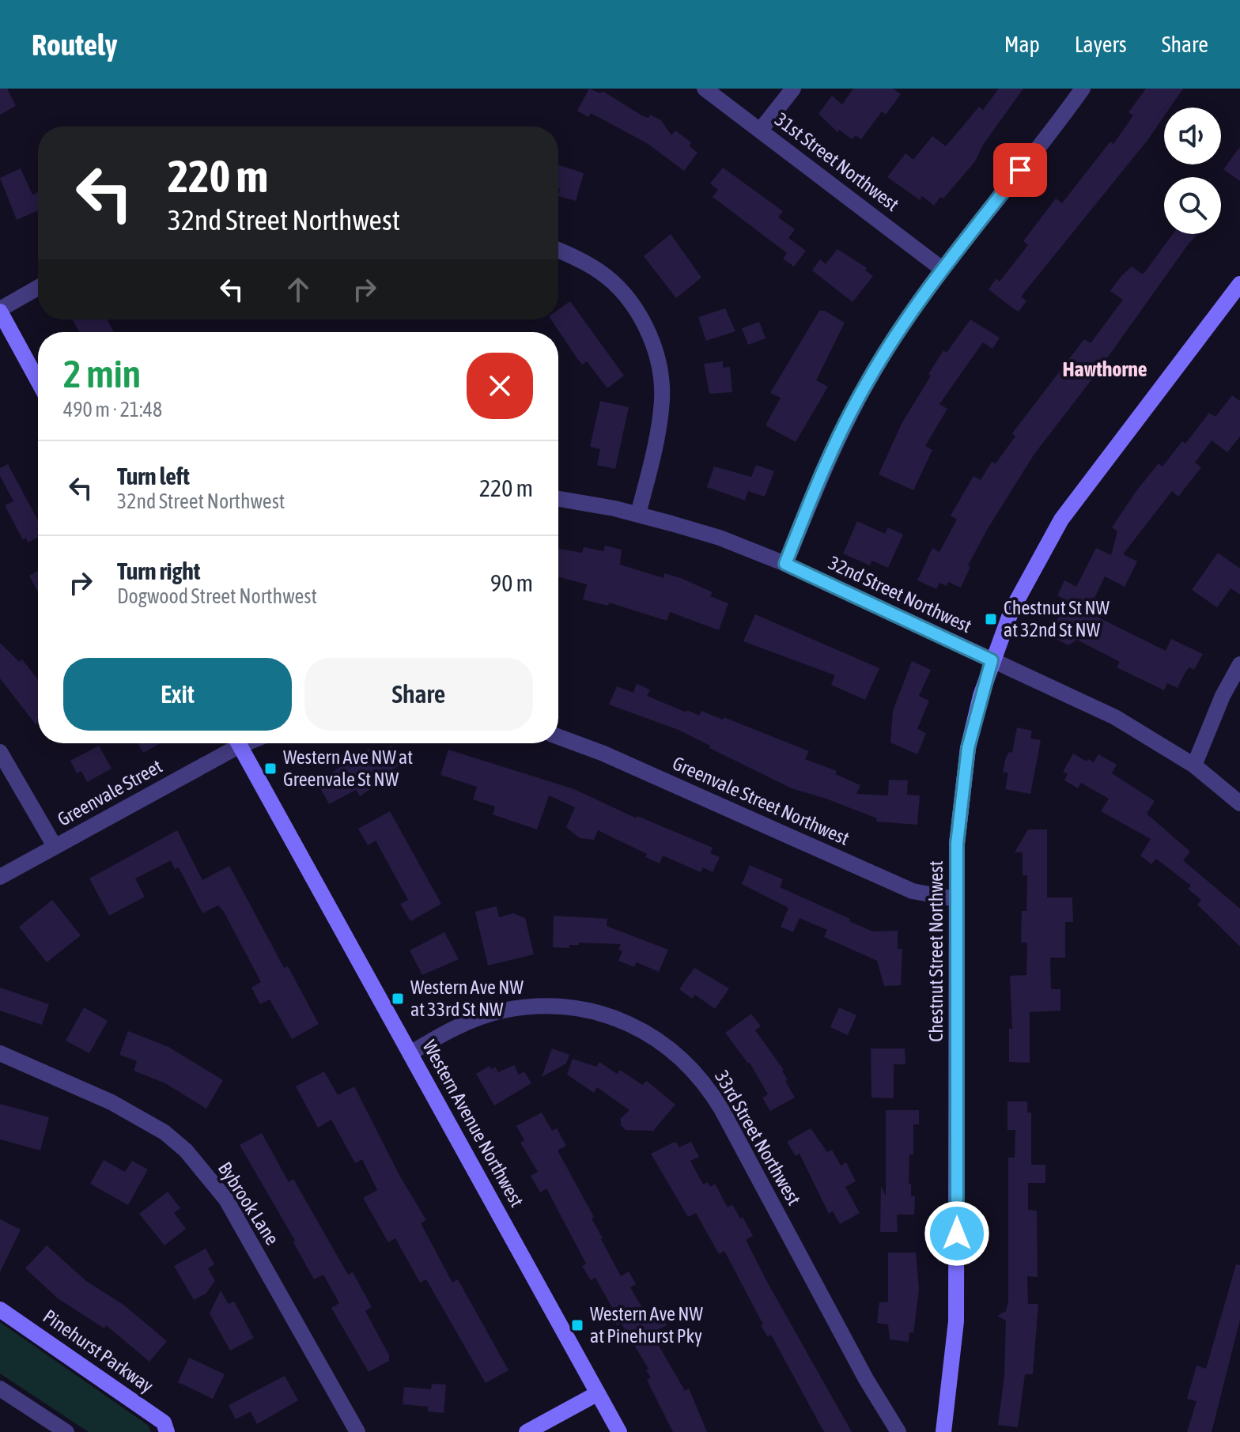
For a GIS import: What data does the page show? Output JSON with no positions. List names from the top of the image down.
{
  "streets": {
    "street": [
      "31st Street Northwest",
      "32nd Street Northwest",
      "Greenvale Street",
      "Greenvale Street Northwest",
      "Chestnut Street Northwest",
      "Western Avenue Northwest",
      "33rd Street Northwest",
      "Bybrook Lane",
      "Pinehurst Parkway"
    ]
  },
  "crossings": [
    ["32nd Street Northwest", "Chestnut Street Northwest"],
    ["Greenvale Street Northwest", "Chestnut Street Northwest"],
    ["Western Avenue Northwest", "33rd Street Northwest"]
  ],
  "districts": ["Hawthorne"],
  "places": {
    "transit": [
      "Chestnut St NW at 32nd St NW",
      "Western Ave NW at Greenvale St NW",
      "Western Ave NW at 33rd St NW",
      "Western Ave NW at Pinehurst Pky"
    ]
  },
  "page": {
    "header": "Routely",
    "nav": ["Map", "Layers", "Share"],
    "turn": ["220 m", "32nd Street Northwest"],
    "heading": ["2 min", "490 m · 21:48"],
    "list": [
      {
        "name": "Turn left",
        "note": "32nd Street Northwest",
        "value": "220 m"
      },
      {
        "name": "Turn right",
        "note": "Dogwood Street Northwest",
        "value": "90 m"
      }
    ],
    "buttons": ["Exit", "Share"]
  }
}
